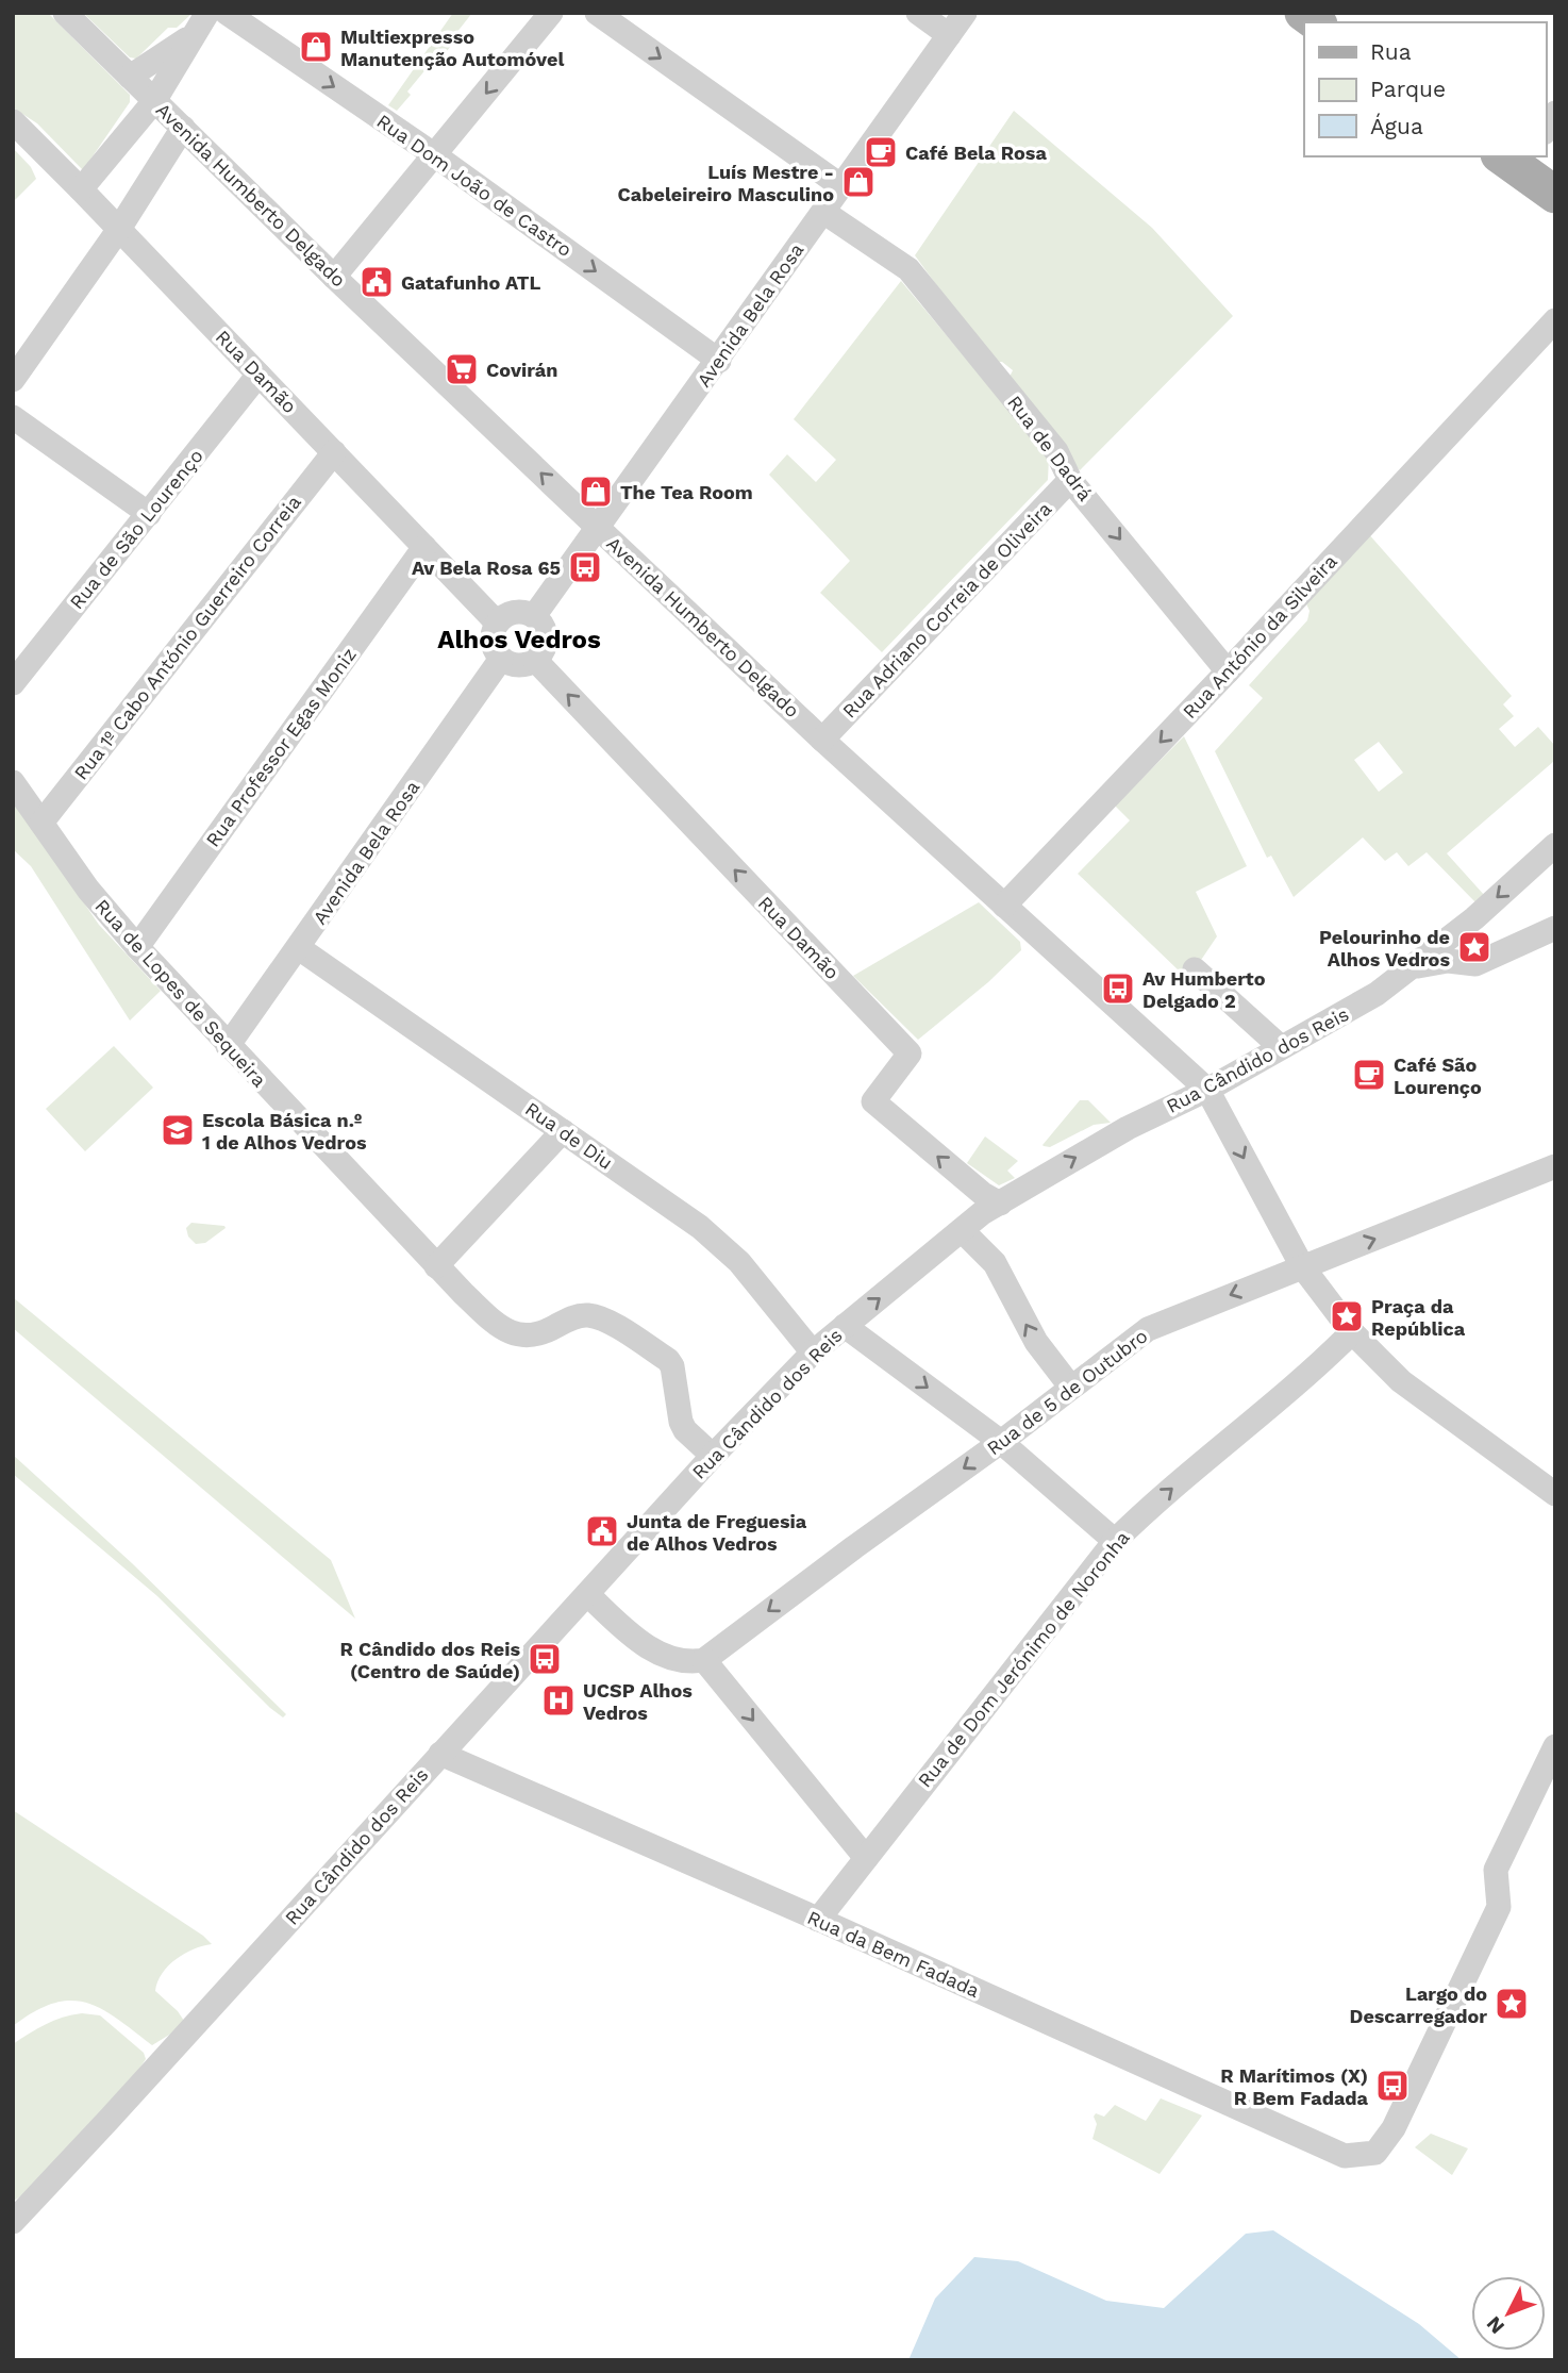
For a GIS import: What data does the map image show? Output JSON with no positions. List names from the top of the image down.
{
  "streets": {
    "street": [
      "Rua Dom João de Castro",
      "Avenida Humberto Delgado",
      "Avenida Bela Rosa",
      "Rua Damão",
      "Rua de Dadrá",
      "Rua de São Lourenço",
      "Rua Adriano Correia de Oliveira",
      "Rua António da Silveira",
      "Rua 1º Cabo António Guerreiro Correia",
      "Rua Professor Egas Moniz",
      "Rua de Lopes de Sequeira",
      "Rua Cândido dos Reis",
      "Rua de Diu",
      "Rua de 5 de Outubro",
      "Rua de Dom Jerónimo de Noronha",
      "Rua da Bem Fadada"
    ]
  },
  "crossings": [
    ["Rua Dom João de Castro", "Avenida Bela Rosa"],
    ["Avenida Humberto Delgado", "Avenida Bela Rosa"],
    ["Avenida Humberto Delgado", "Rua Adriano Correia de Oliveira"],
    ["Avenida Humberto Delgado", "Rua António da Silveira"],
    ["Avenida Humberto Delgado", "Rua Cândido dos Reis"],
    ["Avenida Humberto Delgado", "Rua de 5 de Outubro"],
    ["Avenida Humberto Delgado", "Rua de Dom Jerónimo de Noronha"],
    ["Avenida Bela Rosa", "Rua Damão"],
    ["Avenida Bela Rosa", "Rua de Dadrá"],
    ["Avenida Bela Rosa", "Rua de Lopes de Sequeira"],
    ["Avenida Bela Rosa", "Rua de Diu"],
    ["Rua Damão", "Rua de São Lourenço"],
    ["Rua Damão", "Rua 1º Cabo António Guerreiro Correia"],
    ["Rua Damão", "Rua Professor Egas Moniz"],
    ["Rua Damão", "Rua Cândido dos Reis"],
    ["Rua de Dadrá", "Rua Adriano Correia de Oliveira"],
    ["Rua de Dadrá", "Rua António da Silveira"],
    ["Rua 1º Cabo António Guerreiro Correia", "Rua de Lopes de Sequeira"],
    ["Rua Professor Egas Moniz", "Rua de Lopes de Sequeira"],
    ["Rua de Lopes de Sequeira", "Rua Cândido dos Reis"],
    ["Rua Cândido dos Reis", "Rua de Diu"],
    ["Rua Cândido dos Reis", "Rua da Bem Fadada"],
    ["Rua de Dom Jerónimo de Noronha", "Rua da Bem Fadada"]
  ],
  "one_way": [
    "Rua Damão",
    "Rua de Dadrá",
    "Rua António da Silveira",
    "Rua de Dom Jerónimo de Noronha"
  ],
  "districts": ["Alhos Vedros"],
  "places": {
    "shop": ["Multiexpresso Manutenção Automóvel", "Luís Mestre - Cabeleireiro Masculino", "The Tea Room"],
    "cafe": ["Café Bela Rosa", "Café São Lourenço"],
    "public building": ["Gatafunho ATL", "Junta de Freguesia de Alhos Vedros"],
    "supermarket": ["Covirán"],
    "bus stop": [
      "Av Bela Rosa 65",
      "Av Humberto Delgado 2",
      "R Cândido dos Reis (Centro de Saúde)",
      "R Marítimos (X) R Bem Fadada"
    ],
    "place": ["Pelourinho de Alhos Vedros", "Praça da República", "Largo do Descarregador"],
    "school or university": ["Escola Básica n.º 1 de Alhos Vedros"],
    "hospital": ["UCSP Alhos Vedros"]
  },
  "legend": ["Rua", "Parque", "Água"],
  "north": "bottom left"
}
